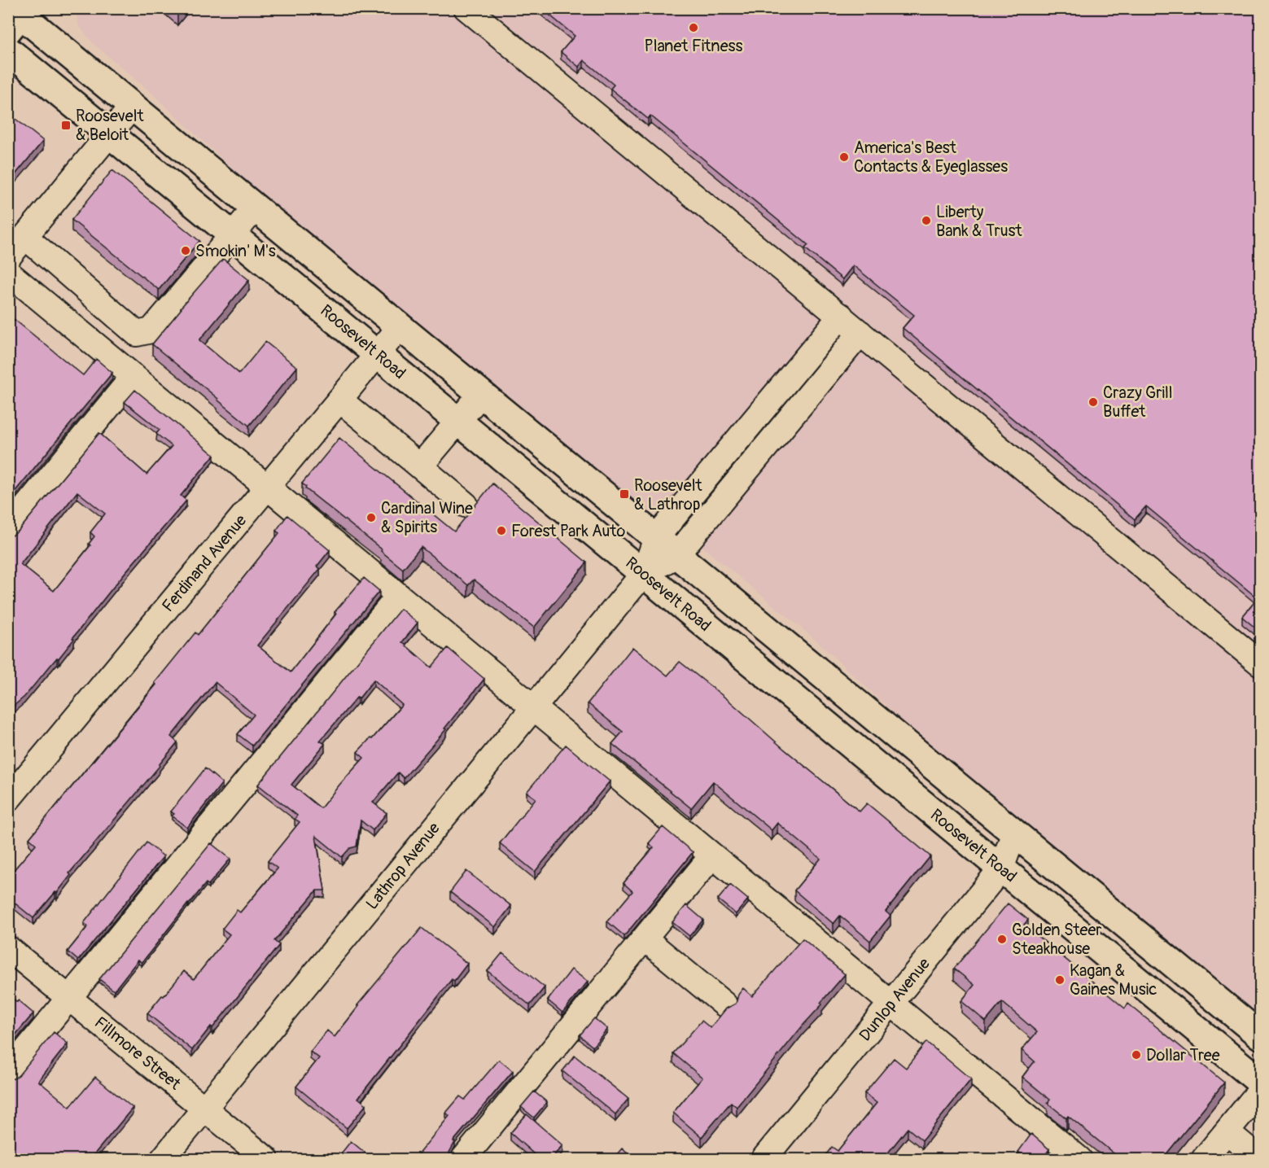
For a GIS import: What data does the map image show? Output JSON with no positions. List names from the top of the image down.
{
  "streets": {
    "main road": ["Roosevelt Road"],
    "street": [
      "Ferdinand Avenue",
      "Lathrop Avenue",
      "Dunlop Avenue",
      "Fillmore Street"
    ]
  },
  "crossings": [
    ["Roosevelt Road", "Ferdinand Avenue"],
    ["Roosevelt Road", "Lathrop Avenue"],
    ["Roosevelt Road", "Dunlop Avenue"],
    ["Lathrop Avenue", "Fillmore Street"]
  ],
  "places": {
    "other": [
      "Planet Fitness",
      "America's Best Contacts & Eyeglasses",
      "Liberty Bank & Trust",
      "Smokin' M's",
      "Crazy Grill Buffet",
      "Cardinal Wine & Spirits",
      "Forest Park Auto",
      "Golden Steer Steakhouse",
      "Kagan & Gaines Music",
      "Dollar Tree"
    ],
    "transit": ["Roosevelt & Beloit", "Roosevelt & Lathrop"]
  }
}
